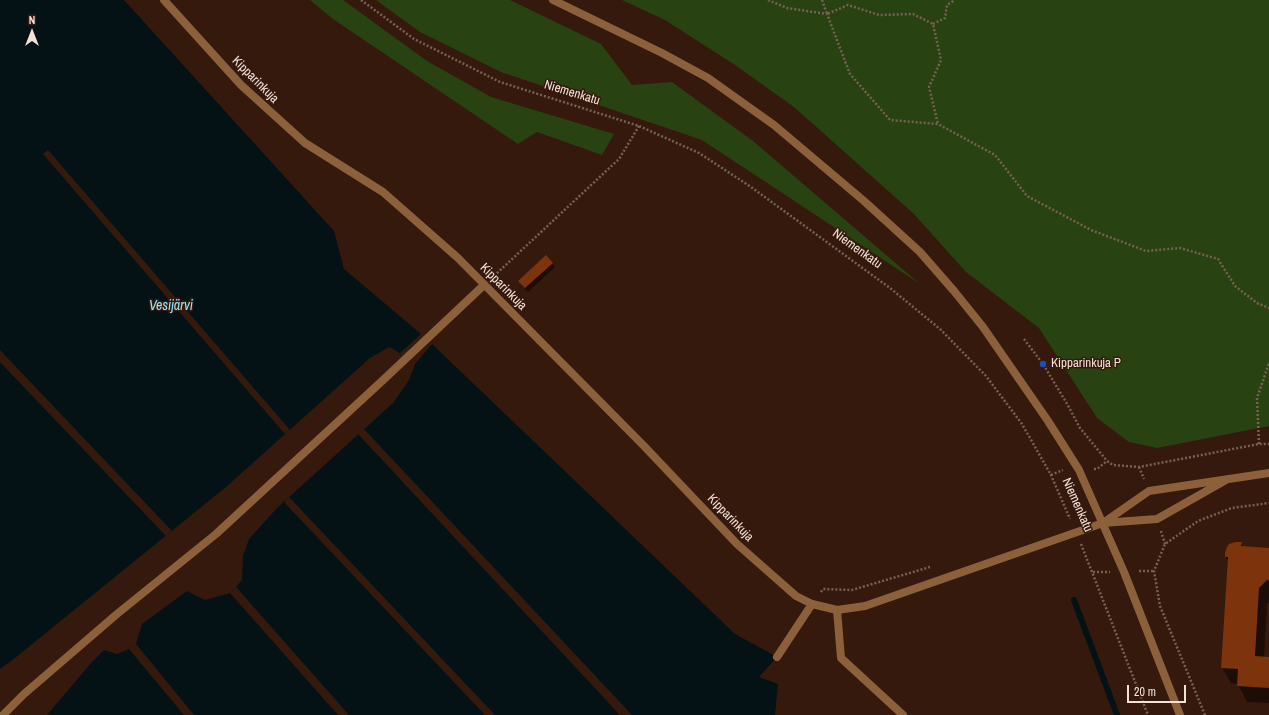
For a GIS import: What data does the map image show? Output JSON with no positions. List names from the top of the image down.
{
  "streets": {
    "street": ["Kipparinkuja", "Niemenkatu"]
  },
  "crossings": [
    ["Kipparinkuja", "Niemenkatu"]
  ],
  "water": ["Vesijärvi"],
  "places": ["Kipparinkuja P"],
  "scale_bar": "20 m",
  "north": "top"
}
